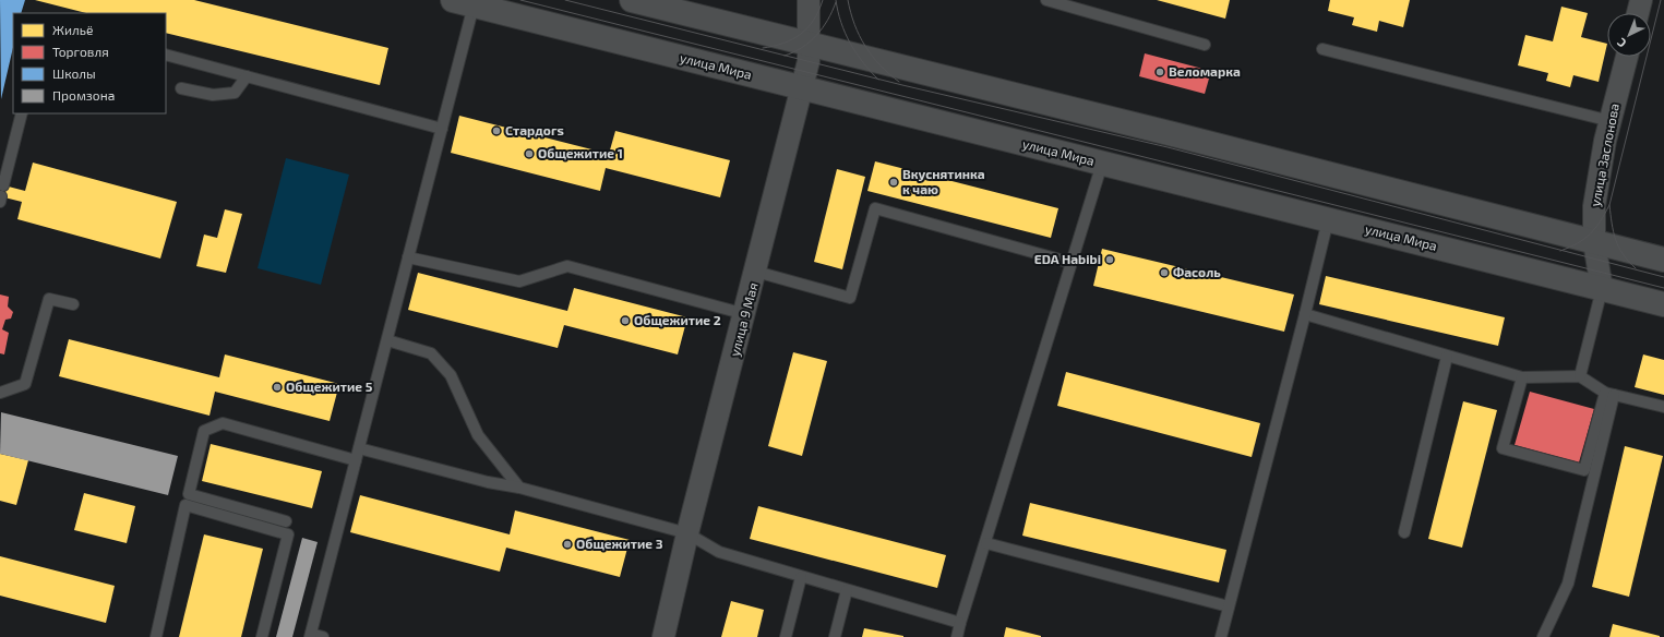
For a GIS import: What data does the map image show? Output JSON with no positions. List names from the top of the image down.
{
  "streets": {
    "main road": ["улица Мира"],
    "street": ["улица Заслонова", "улица 9 Мая"]
  },
  "crossings": [
    ["улица Мира", "улица Заслонова"],
    ["улица Мира", "улица 9 Мая"]
  ],
  "places": [
    "Веломарка",
    "Стардогs",
    "Общежитие 1",
    "Вкуснятинка к чаю",
    "EDA Habibi",
    "Фасоль",
    "Общежитие 2",
    "Общежитие 5",
    "Общежитие 3"
  ],
  "legend": [
    "Жильё",
    "Торговля",
    "Школы",
    "Промзона"
  ],
  "north": "bottom left"
}
